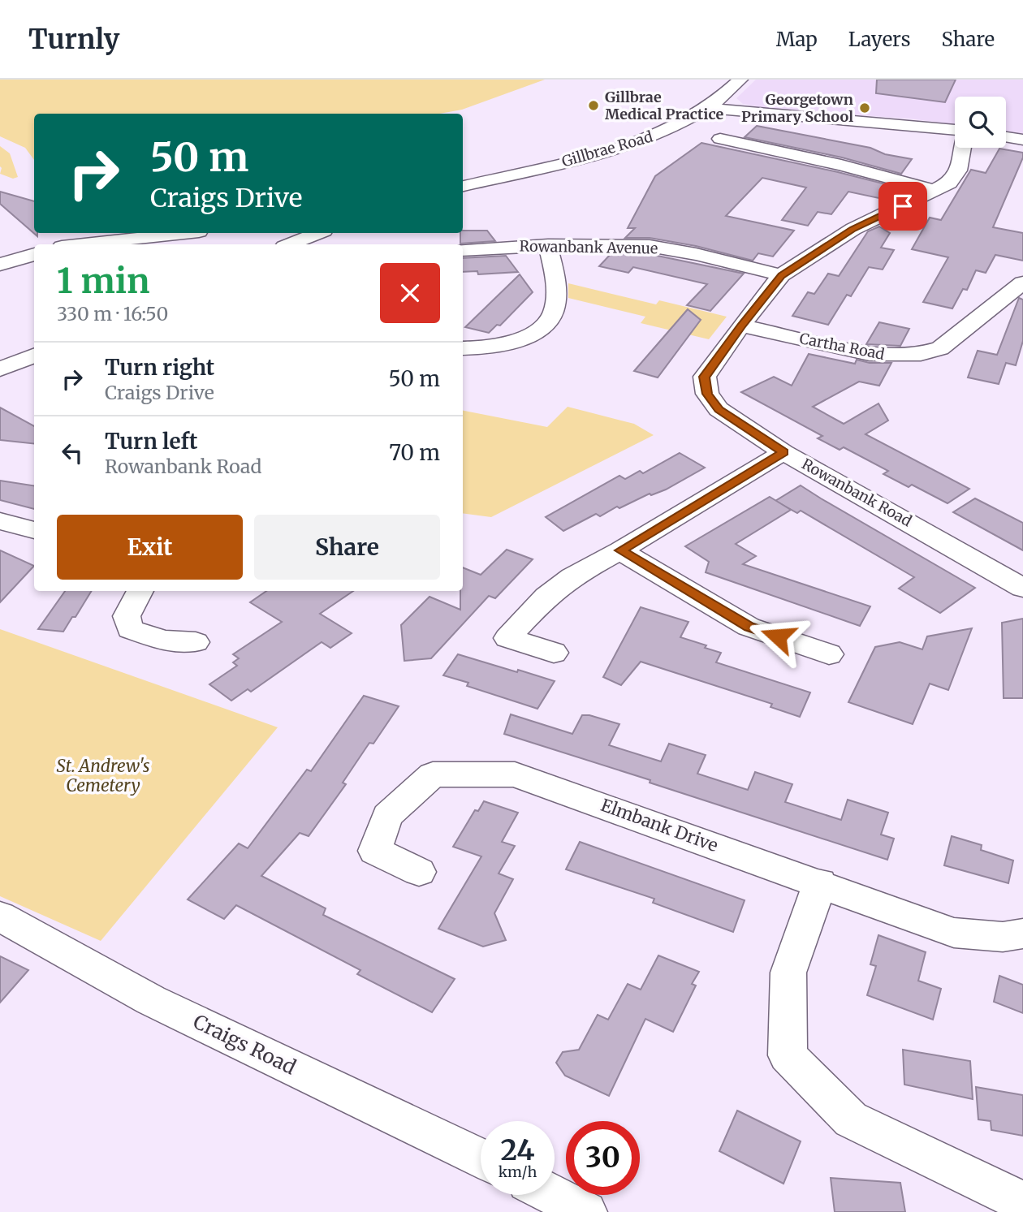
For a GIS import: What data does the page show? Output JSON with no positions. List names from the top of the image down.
{
  "streets": {
    "street": [
      "Gillbrae Road",
      "Rowanbank Avenue",
      "Cartha Road",
      "Rowanbank Road",
      "Elmbank Drive",
      "Craigs Road"
    ]
  },
  "crossings": [
    ["Rowanbank Avenue", "Rowanbank Road"],
    ["Cartha Road", "Rowanbank Road"]
  ],
  "parks": ["St. Andrew's Cemetery"],
  "places": ["Gillbrae Medical Practice", "Georgetown Primary School"],
  "page": {
    "header": "Turnly",
    "nav": ["Map", "Layers", "Share"],
    "turn": ["50 m", "Craigs Drive"],
    "heading": ["1 min", "330 m · 16:50"],
    "list": [
      {
        "name": "Turn right",
        "note": "Craigs Drive",
        "value": "50 m"
      },
      {
        "name": "Turn left",
        "note": "Rowanbank Road",
        "value": "70 m"
      }
    ],
    "buttons": ["Exit", "Share"],
    "speed": "24 km/h",
    "limit": "30"
  }
}
